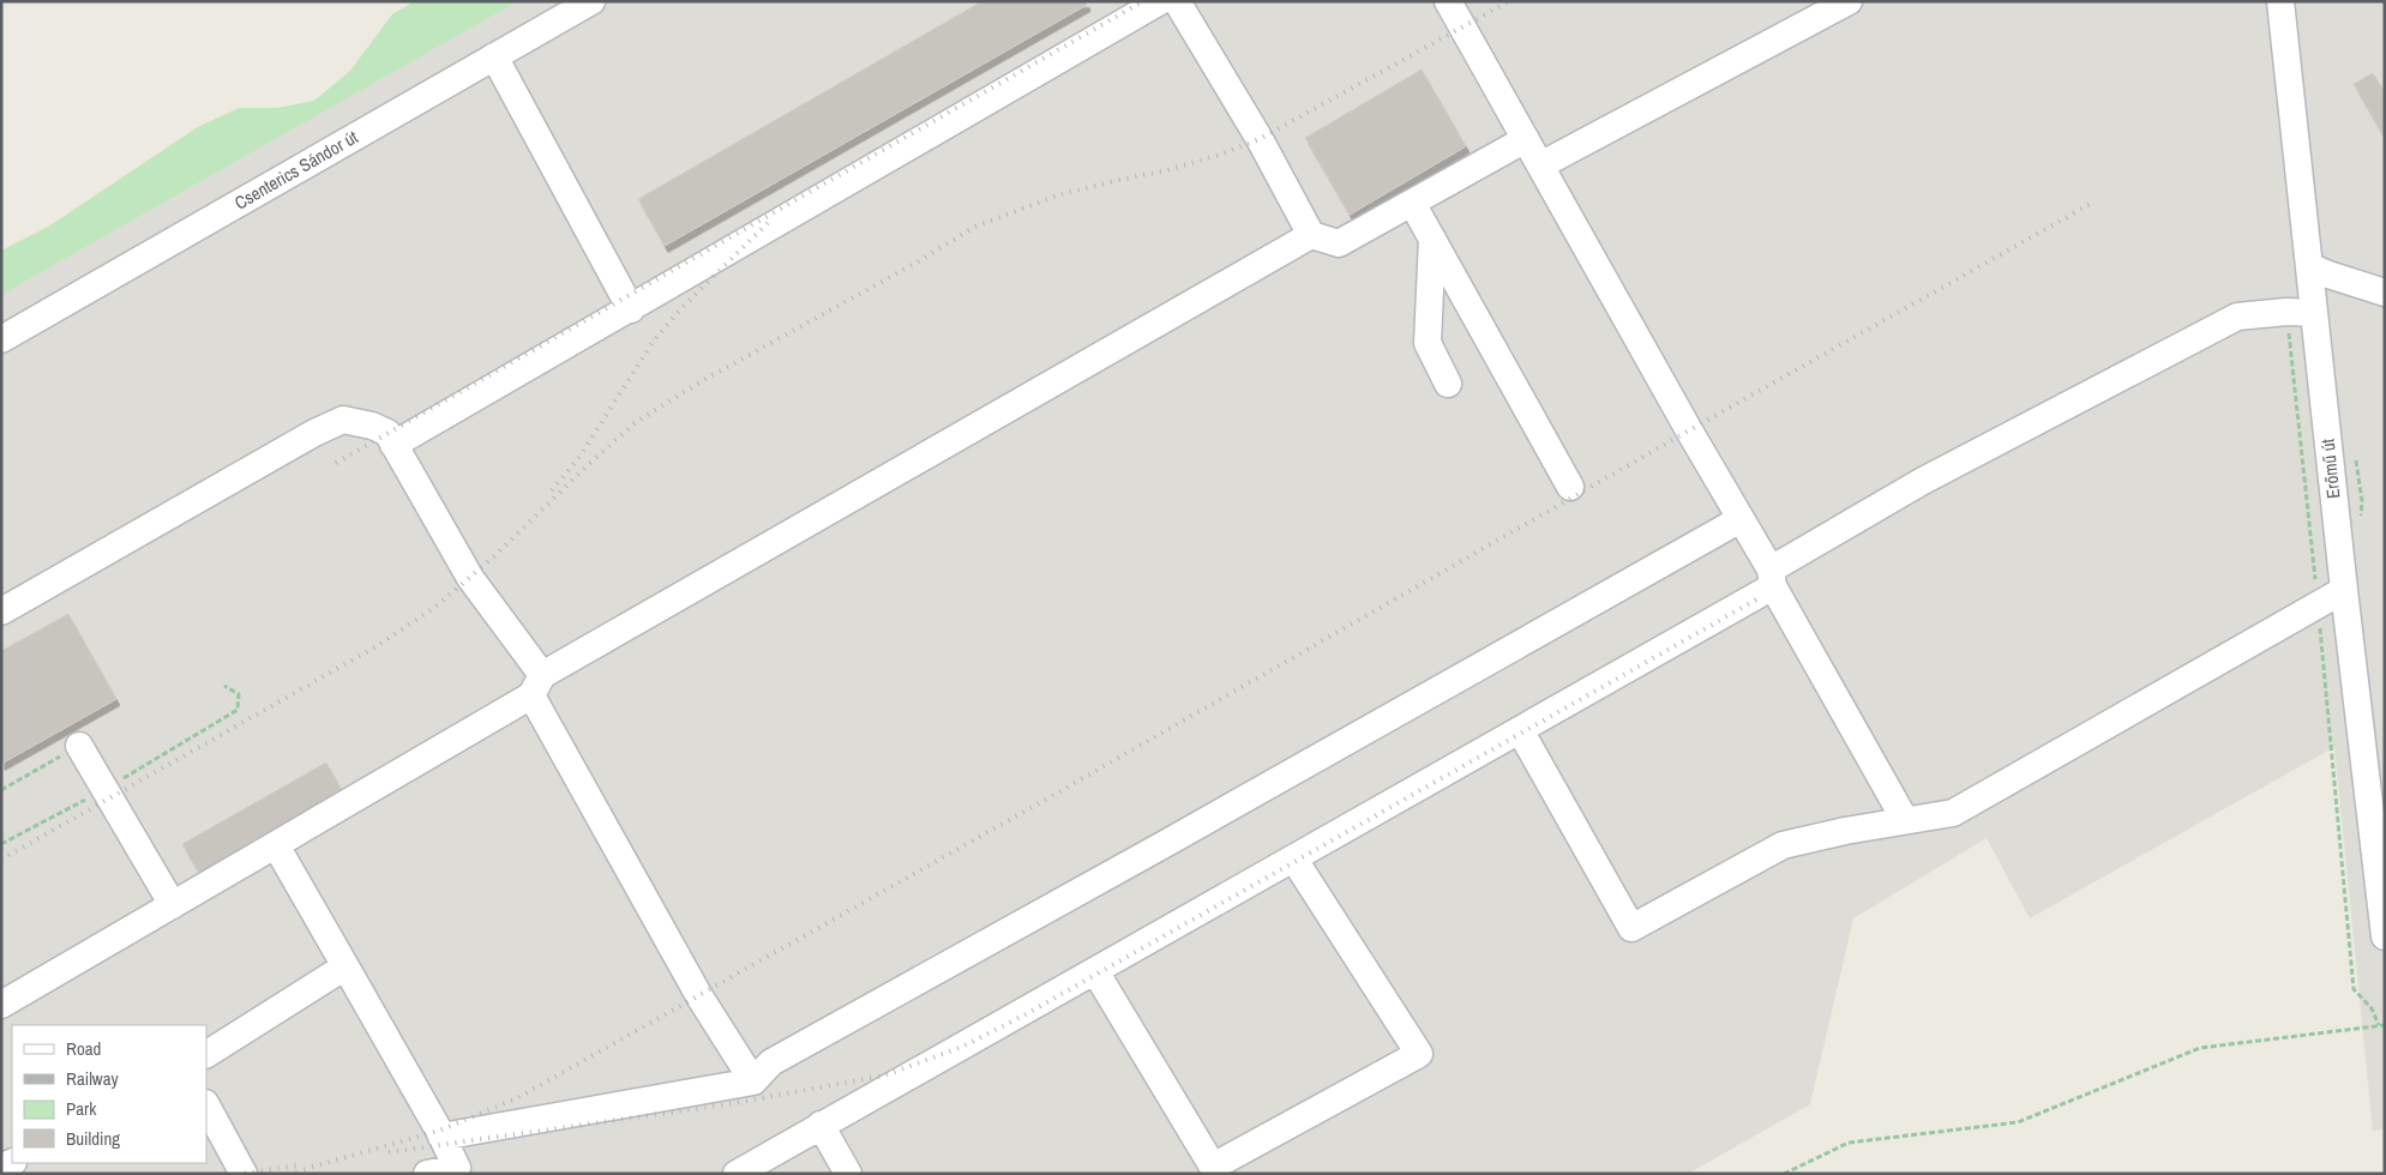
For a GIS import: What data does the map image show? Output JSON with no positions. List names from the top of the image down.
{
  "streets": {
    "street": ["Csenterics Sándor út", "Erőmű út"]
  },
  "legend": [
    "Road",
    "Railway",
    "Park",
    "Building"
  ]
}
